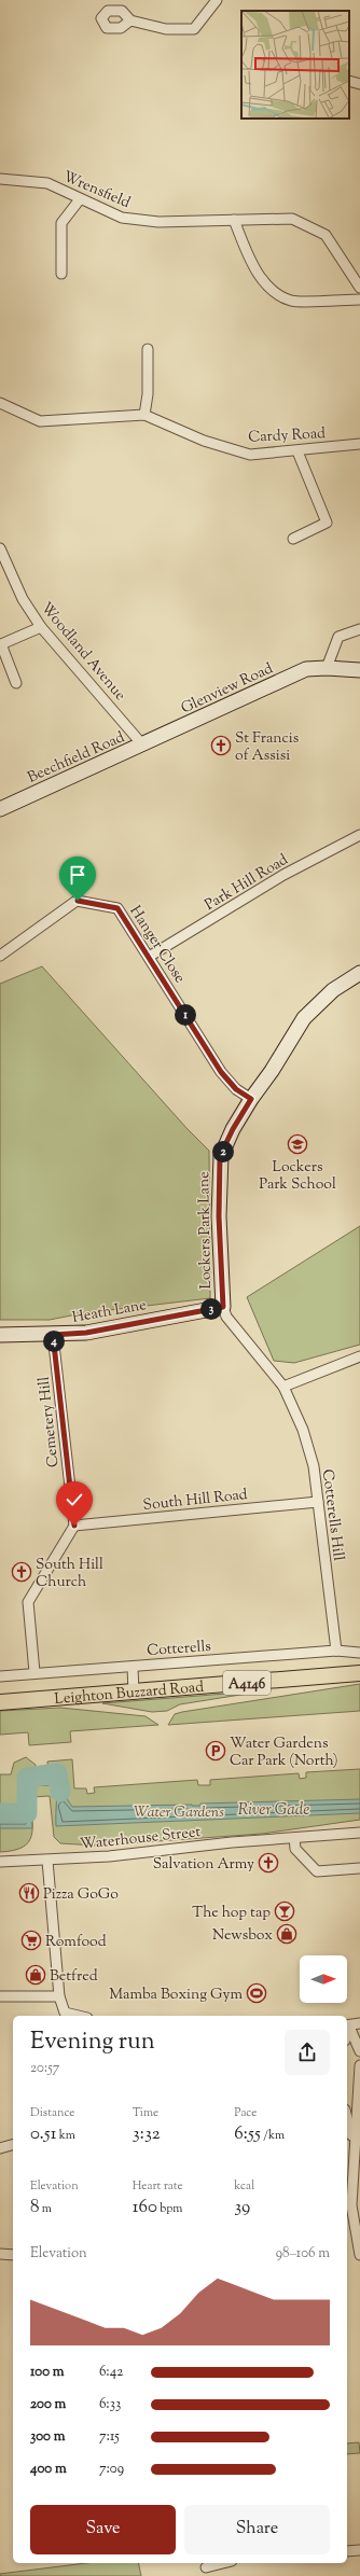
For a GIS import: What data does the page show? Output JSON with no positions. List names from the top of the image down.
{
  "streets": {
    "main road": ["A4146", "Leighton Buzzard Road"],
    "street": [
      "Wrensfield",
      "Cardy Road",
      "Woodland Avenue",
      "Glenview Road",
      "Beechfield Road",
      "Park Hill Road",
      "Hanger Close",
      "Lockers Park Lane",
      "Heath Lane",
      "Cemetery Hill",
      "South Hill Road",
      "Cotterells Hill",
      "Cotterells",
      "Waterhouse Street"
    ]
  },
  "crossings": [
    ["Woodland Avenue", "Glenview Road"],
    ["Woodland Avenue", "Beechfield Road"],
    ["Glenview Road", "Beechfield Road"],
    ["Park Hill Road", "Hanger Close"],
    ["Hanger Close", "Lockers Park Lane"],
    ["Lockers Park Lane", "Heath Lane"],
    ["Lockers Park Lane", "Cotterells Hill"],
    ["Heath Lane", "Cemetery Hill"],
    ["Cemetery Hill", "South Hill Road"],
    ["South Hill Road", "Cotterells Hill"],
    ["Cotterells Hill", "Cotterells"]
  ],
  "water": ["River Gade"],
  "parks": ["Water Gardens"],
  "places": {
    "church": ["St Francis of Assisi", "South Hill Church", "Salvation Army"],
    "school or university": ["Lockers Park School"],
    "parking": ["Water Gardens Car Park (North)"],
    "restaurant": ["Pizza GoGo"],
    "bar": ["The hop tap"],
    "shop": ["Newsbox", "Betfred"],
    "supermarket": ["Romfood"],
    "sports": ["Mamba Boxing Gym"]
  },
  "north": "right",
  "page": {
    "pins": [
      "1",
      "2",
      "3",
      "4"
    ],
    "heading": ["Evening run", "20:57"],
    "stats": [
      ["Distance", "0.51 km"],
      ["Time", "3:32"],
      ["Pace", "6:55 /km"],
      ["Elevation", "8 m"],
      ["Heart rate", "160 bpm"],
      ["kcal", "39"]
    ],
    "chart": ["Elevation", "98–106 m"],
    "list": [
      {
        "name": "100 m",
        "note": "6:42"
      },
      {
        "name": "200 m",
        "note": "6:33"
      },
      {
        "name": "300 m",
        "note": "7:15"
      },
      {
        "name": "400 m",
        "note": "7:09"
      }
    ],
    "buttons": ["Save", "Share"]
  }
}
